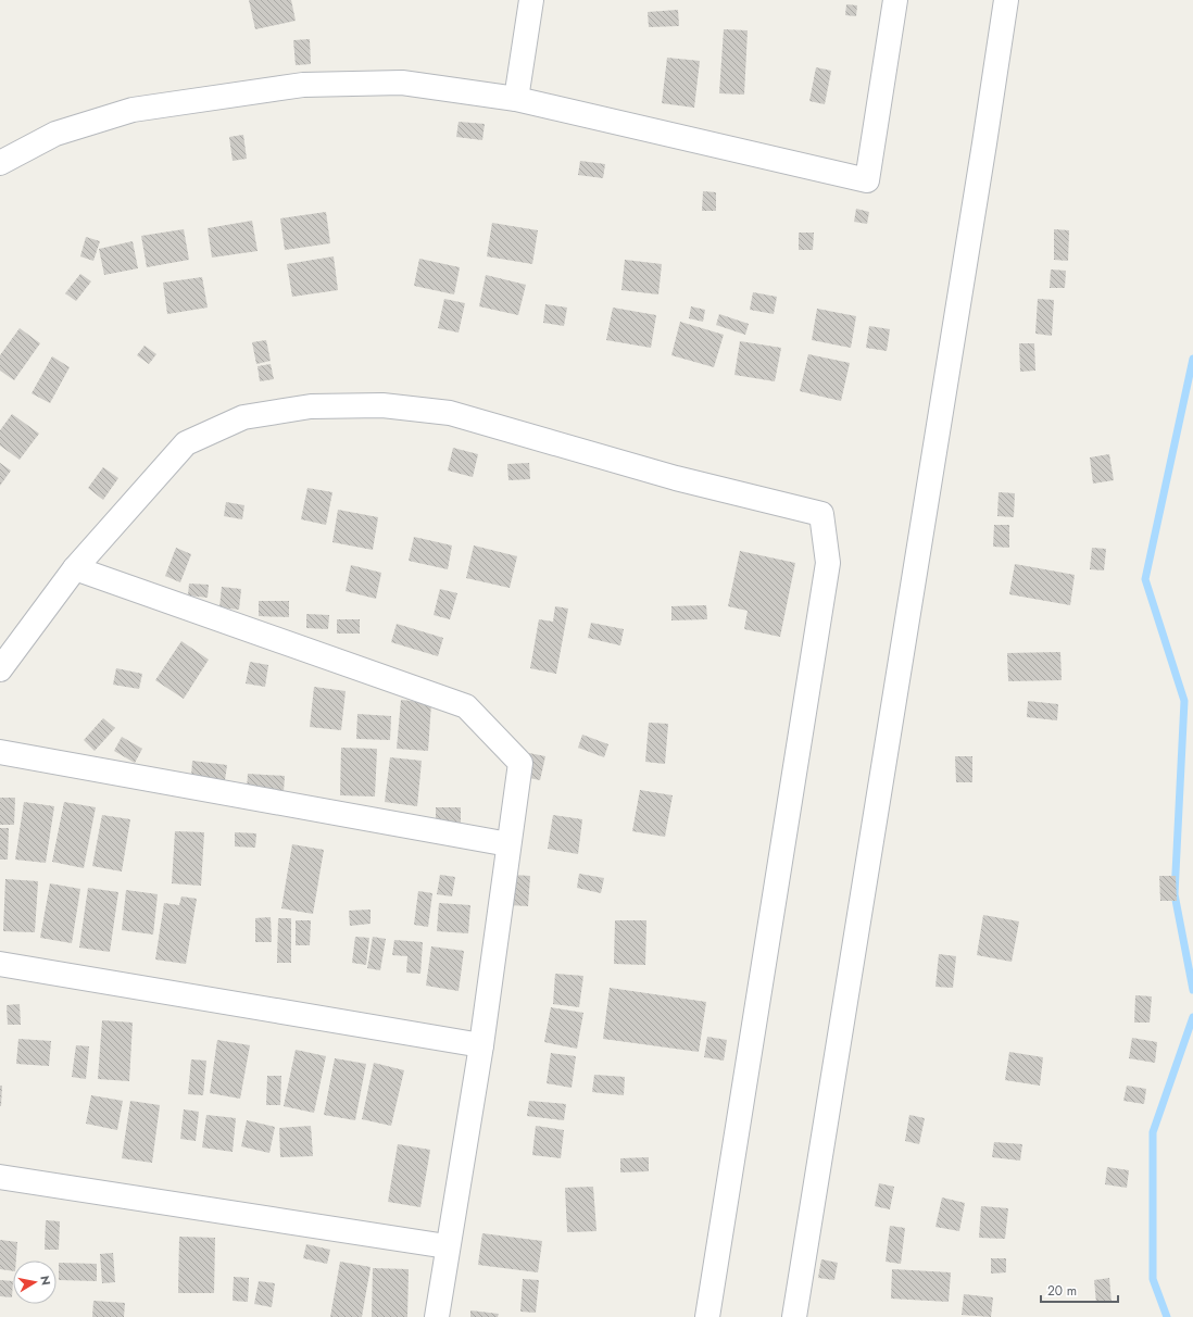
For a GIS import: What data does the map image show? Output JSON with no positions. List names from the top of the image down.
{
  "scale_bar": "20 m",
  "north": "right"
}
